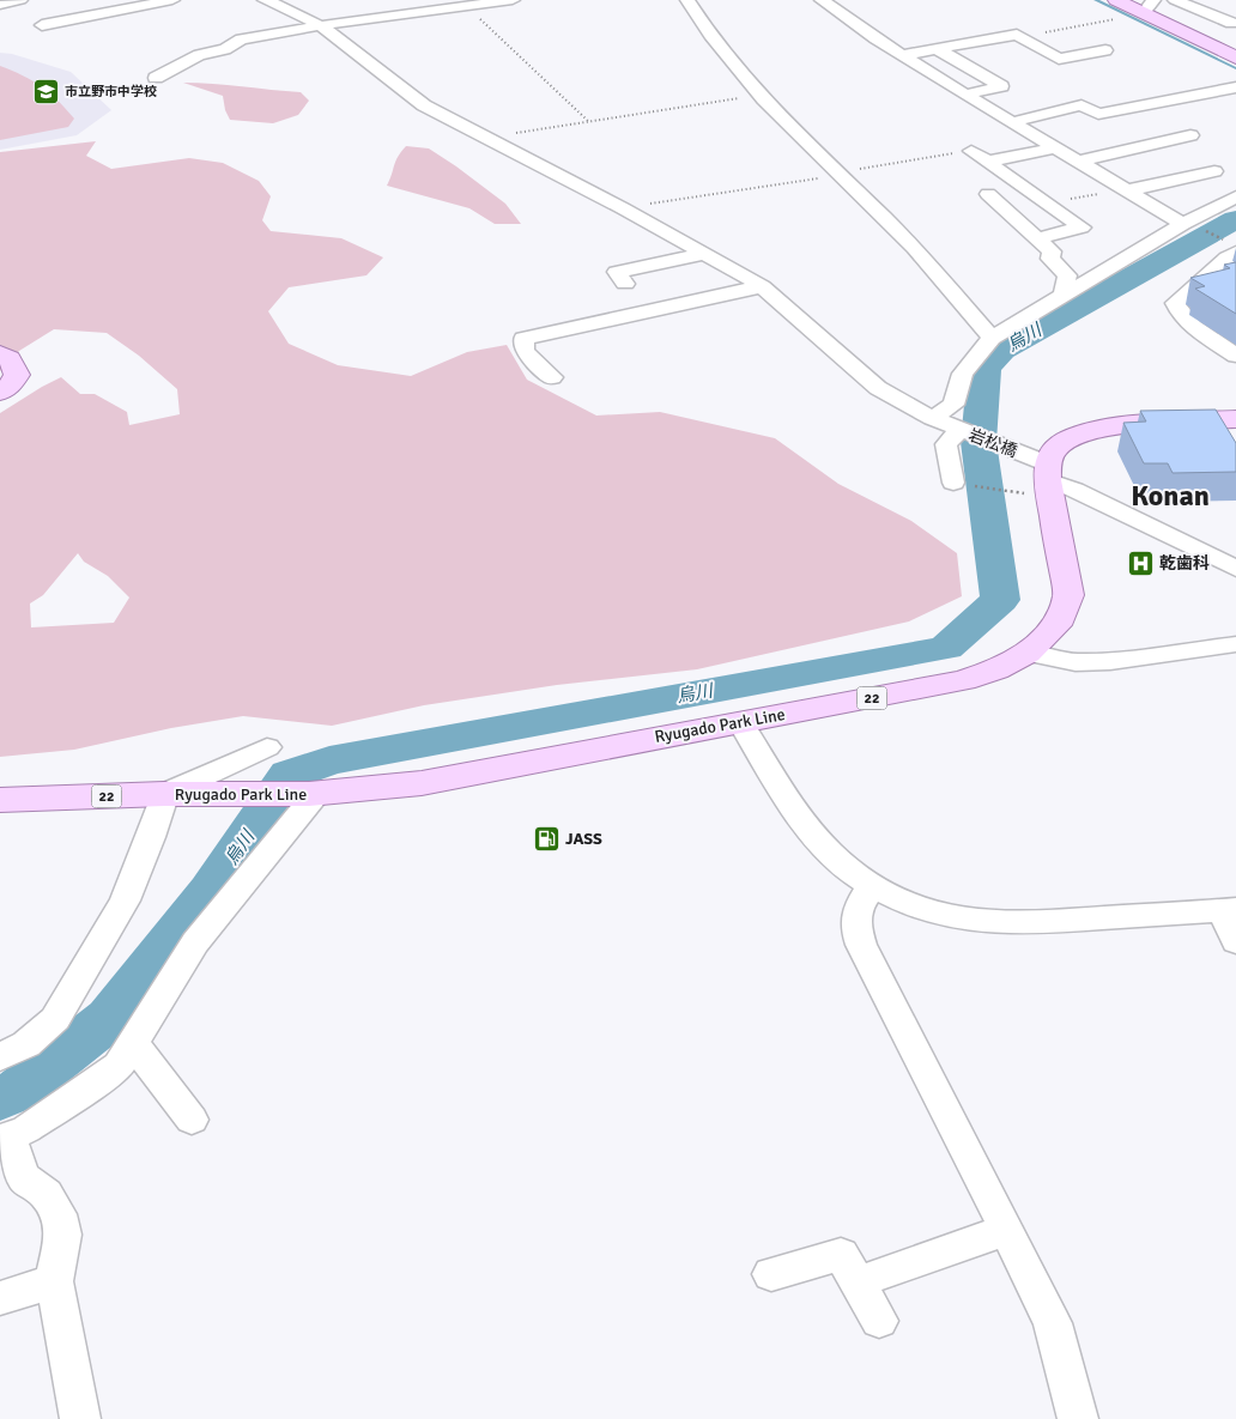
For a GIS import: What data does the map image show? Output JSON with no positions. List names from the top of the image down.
{
  "streets": {
    "main road": ["22", "Ryugado Park Line"],
    "street": ["岩松橋"]
  },
  "crossings": [
    ["岩松橋", "Ryugado Park Line"]
  ],
  "districts": ["Konan"],
  "water": ["烏川"],
  "places": {
    "school or university": ["市立野市中学校"],
    "hospital": ["乾歯科"],
    "fuel station": ["JASS"]
  }
}
